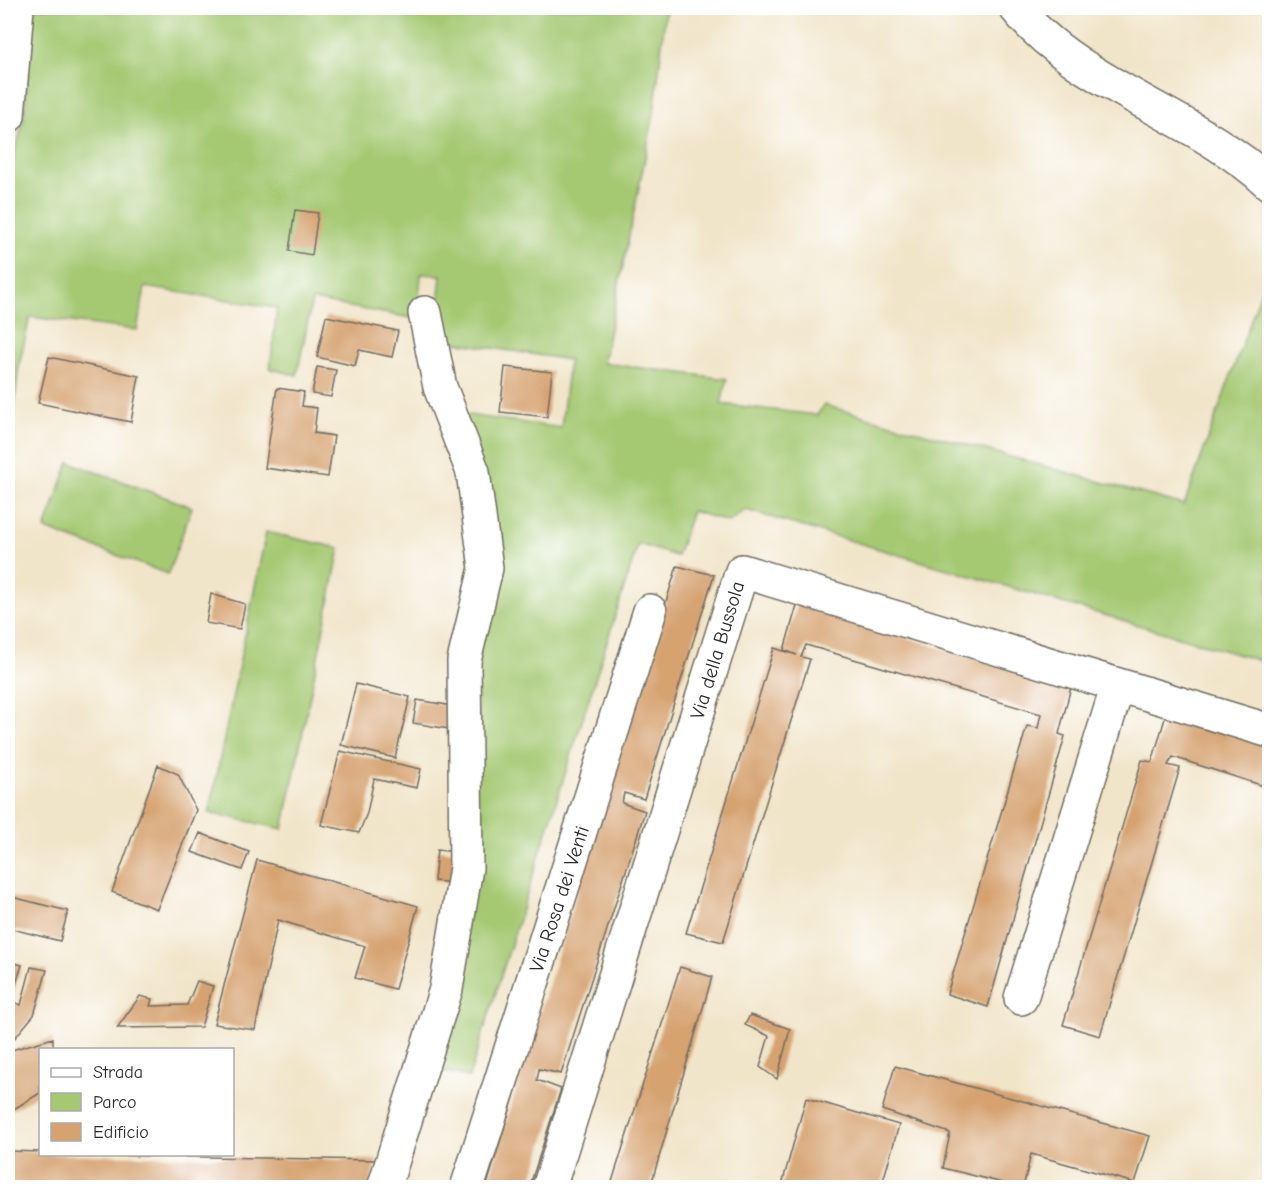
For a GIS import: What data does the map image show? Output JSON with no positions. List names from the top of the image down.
{
  "streets": {
    "street": ["Via della Bussola", "Via Rosa dei Venti"]
  },
  "legend": ["Strada", "Parco", "Edificio"]
}
